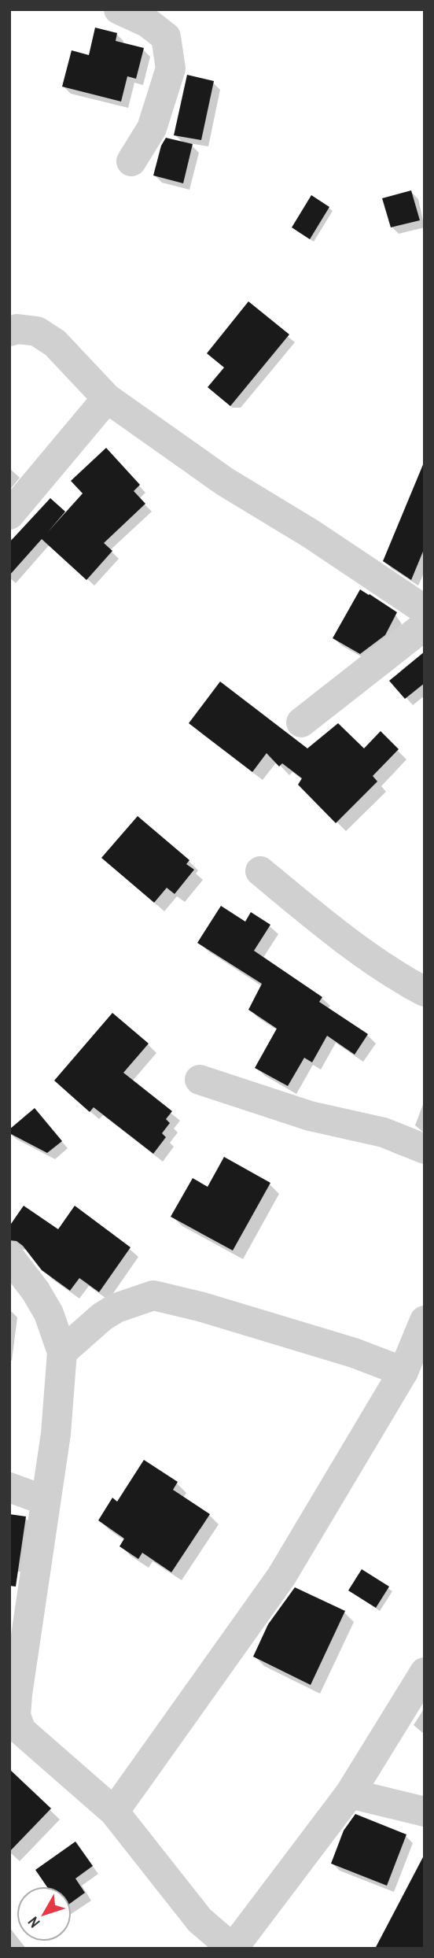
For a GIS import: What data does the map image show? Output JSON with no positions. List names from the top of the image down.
{
  "north": "bottom left"
}
